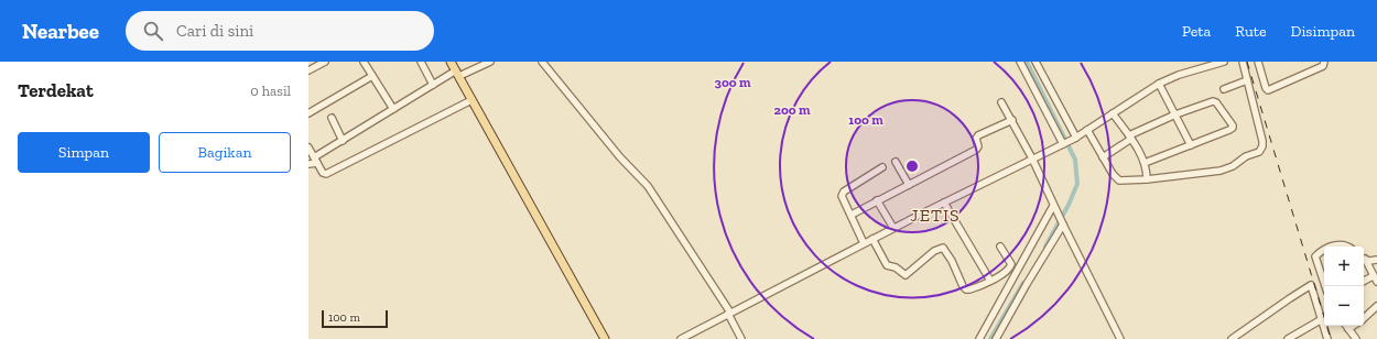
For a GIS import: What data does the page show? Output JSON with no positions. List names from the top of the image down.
{
  "districts": ["JETIS"],
  "scale_bar": "100 m",
  "page": {
    "header": "Nearbee",
    "search": "Cari di sini",
    "nav": ["Peta", "Rute", "Disimpan"],
    "heading": ["Terdekat", "0 hasil"],
    "buttons": ["Simpan", "Bagikan"],
    "map_buttons": ["+", "−"],
    "scale": "100 m"
  },
  "rings": ["300 m", "200 m", "100 m"]
}
